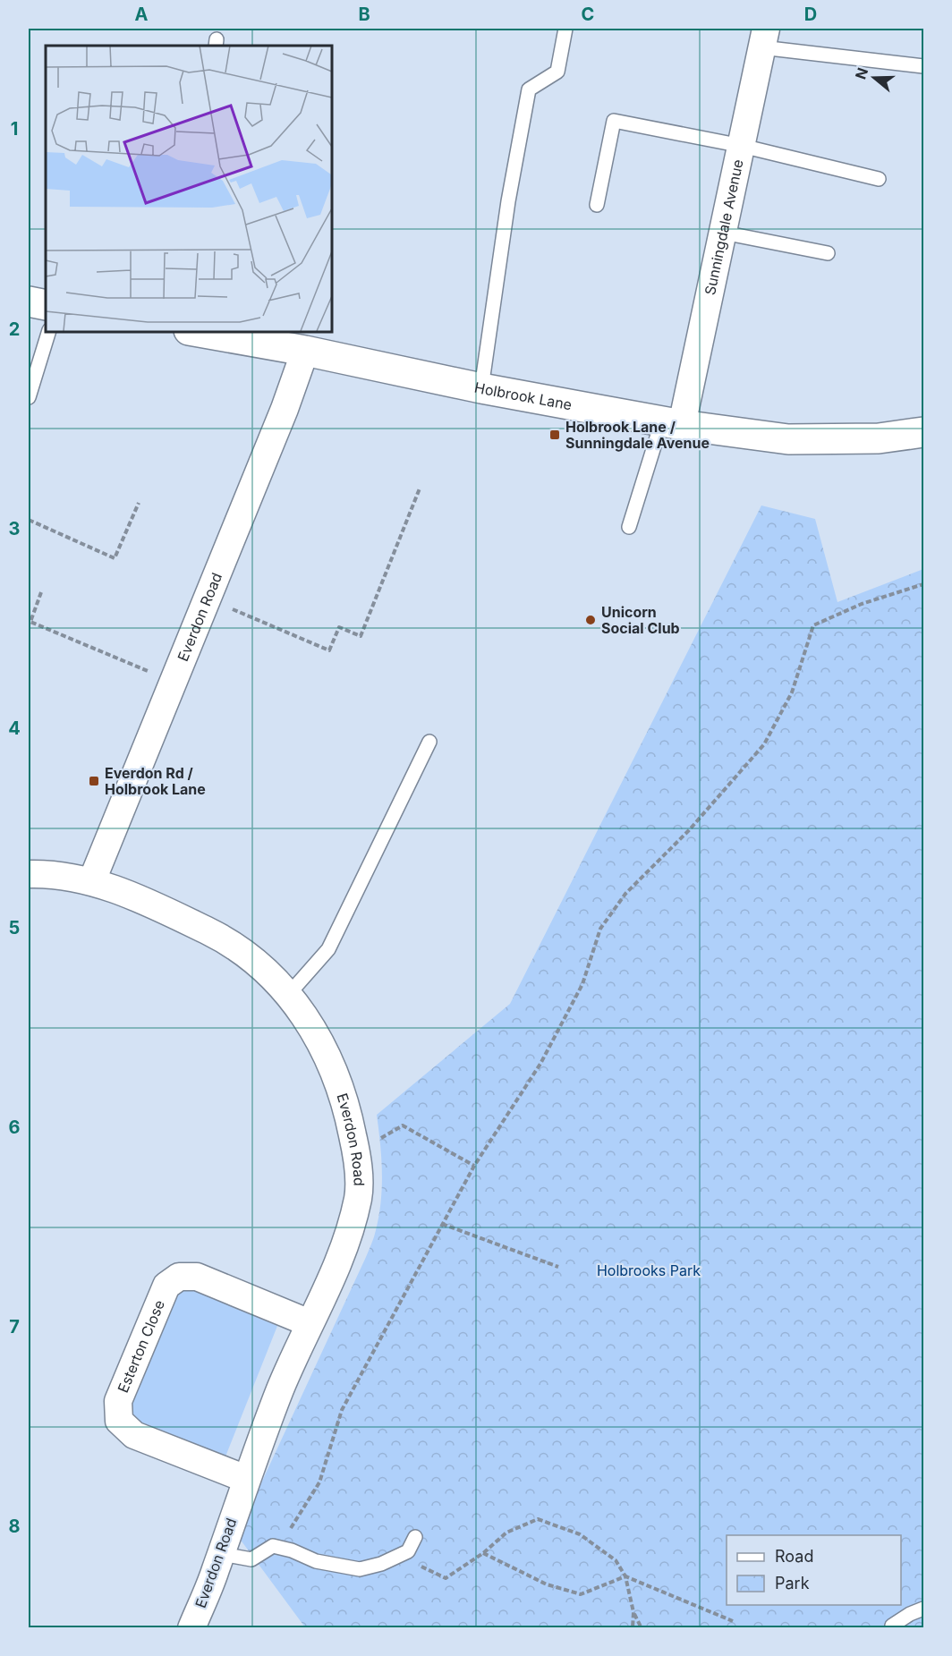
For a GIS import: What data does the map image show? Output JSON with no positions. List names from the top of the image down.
{
  "streets": {
    "street": [
      "Sunningdale Avenue",
      "Holbrook Lane",
      "Everdon Road",
      "Esterton Close"
    ]
  },
  "crossings": [
    ["Sunningdale Avenue", "Holbrook Lane"],
    ["Holbrook Lane", "Everdon Road"],
    ["Everdon Road", "Esterton Close"]
  ],
  "parks": ["Holbrooks Park"],
  "places": {
    "transit": ["Holbrook Lane / Sunningdale Avenue", "Everdon Rd / Holbrook Lane"],
    "other": ["Unicorn Social Club"]
  },
  "legend": ["Road", "Park"],
  "north": "left",
  "grid": {
    "columns": [
      "A",
      "B",
      "C",
      "D"
    ],
    "rows": [
      "1",
      "2",
      "3",
      "4",
      "5",
      "6",
      "7",
      "8"
    ]
  }
}
